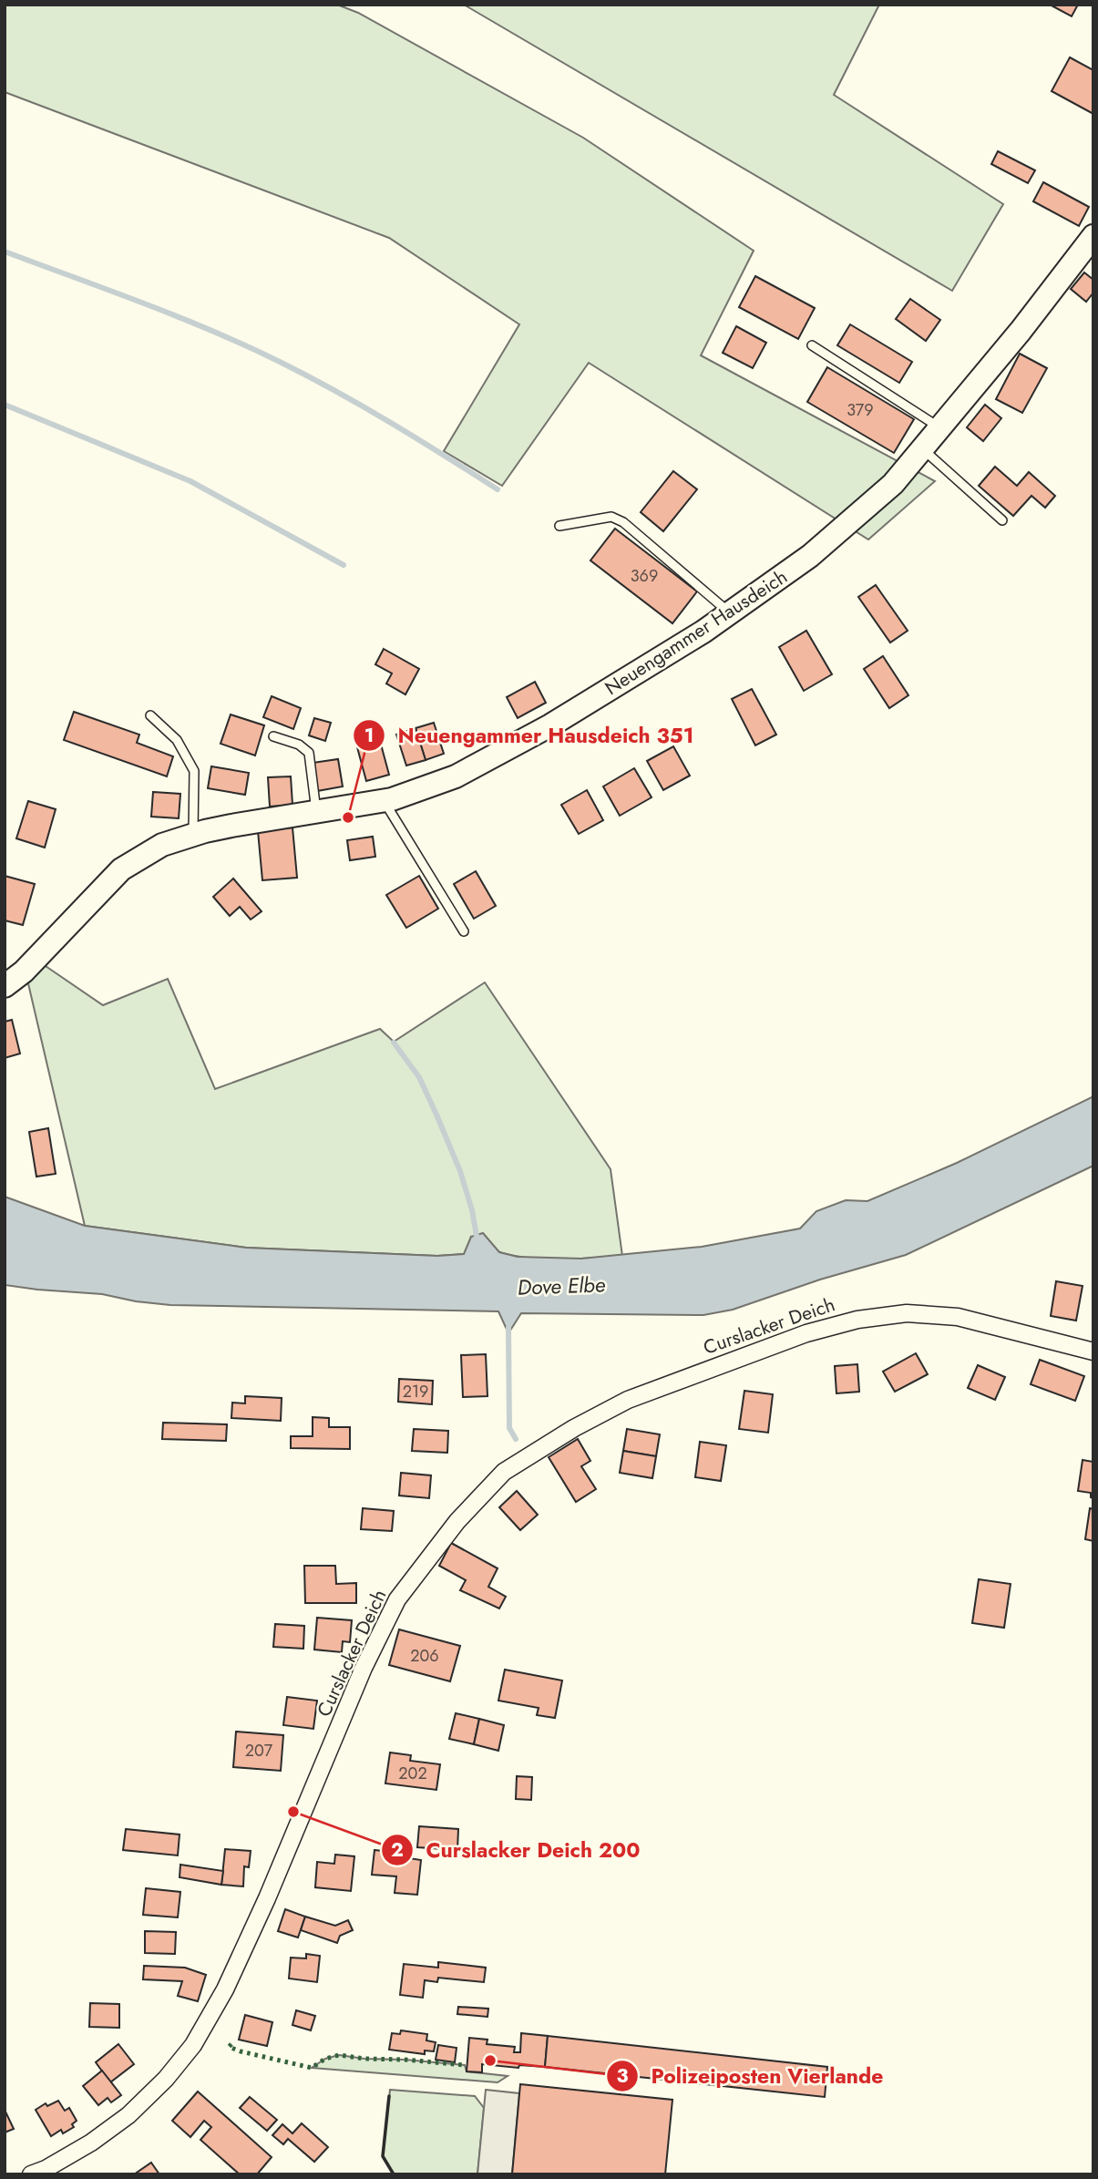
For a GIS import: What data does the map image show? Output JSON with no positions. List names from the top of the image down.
{
  "streets": {
    "street": ["Neuengammer Hausdeich", "Curslacker Deich"]
  },
  "water": ["Dove Elbe"],
  "places": ["Neuengammer Hausdeich 351", "Curslacker Deich 200", "Polizeiposten Vierlande"],
  "house_numbers": [
    "379",
    "369",
    "219",
    "206",
    "207",
    "202"
  ]
}
